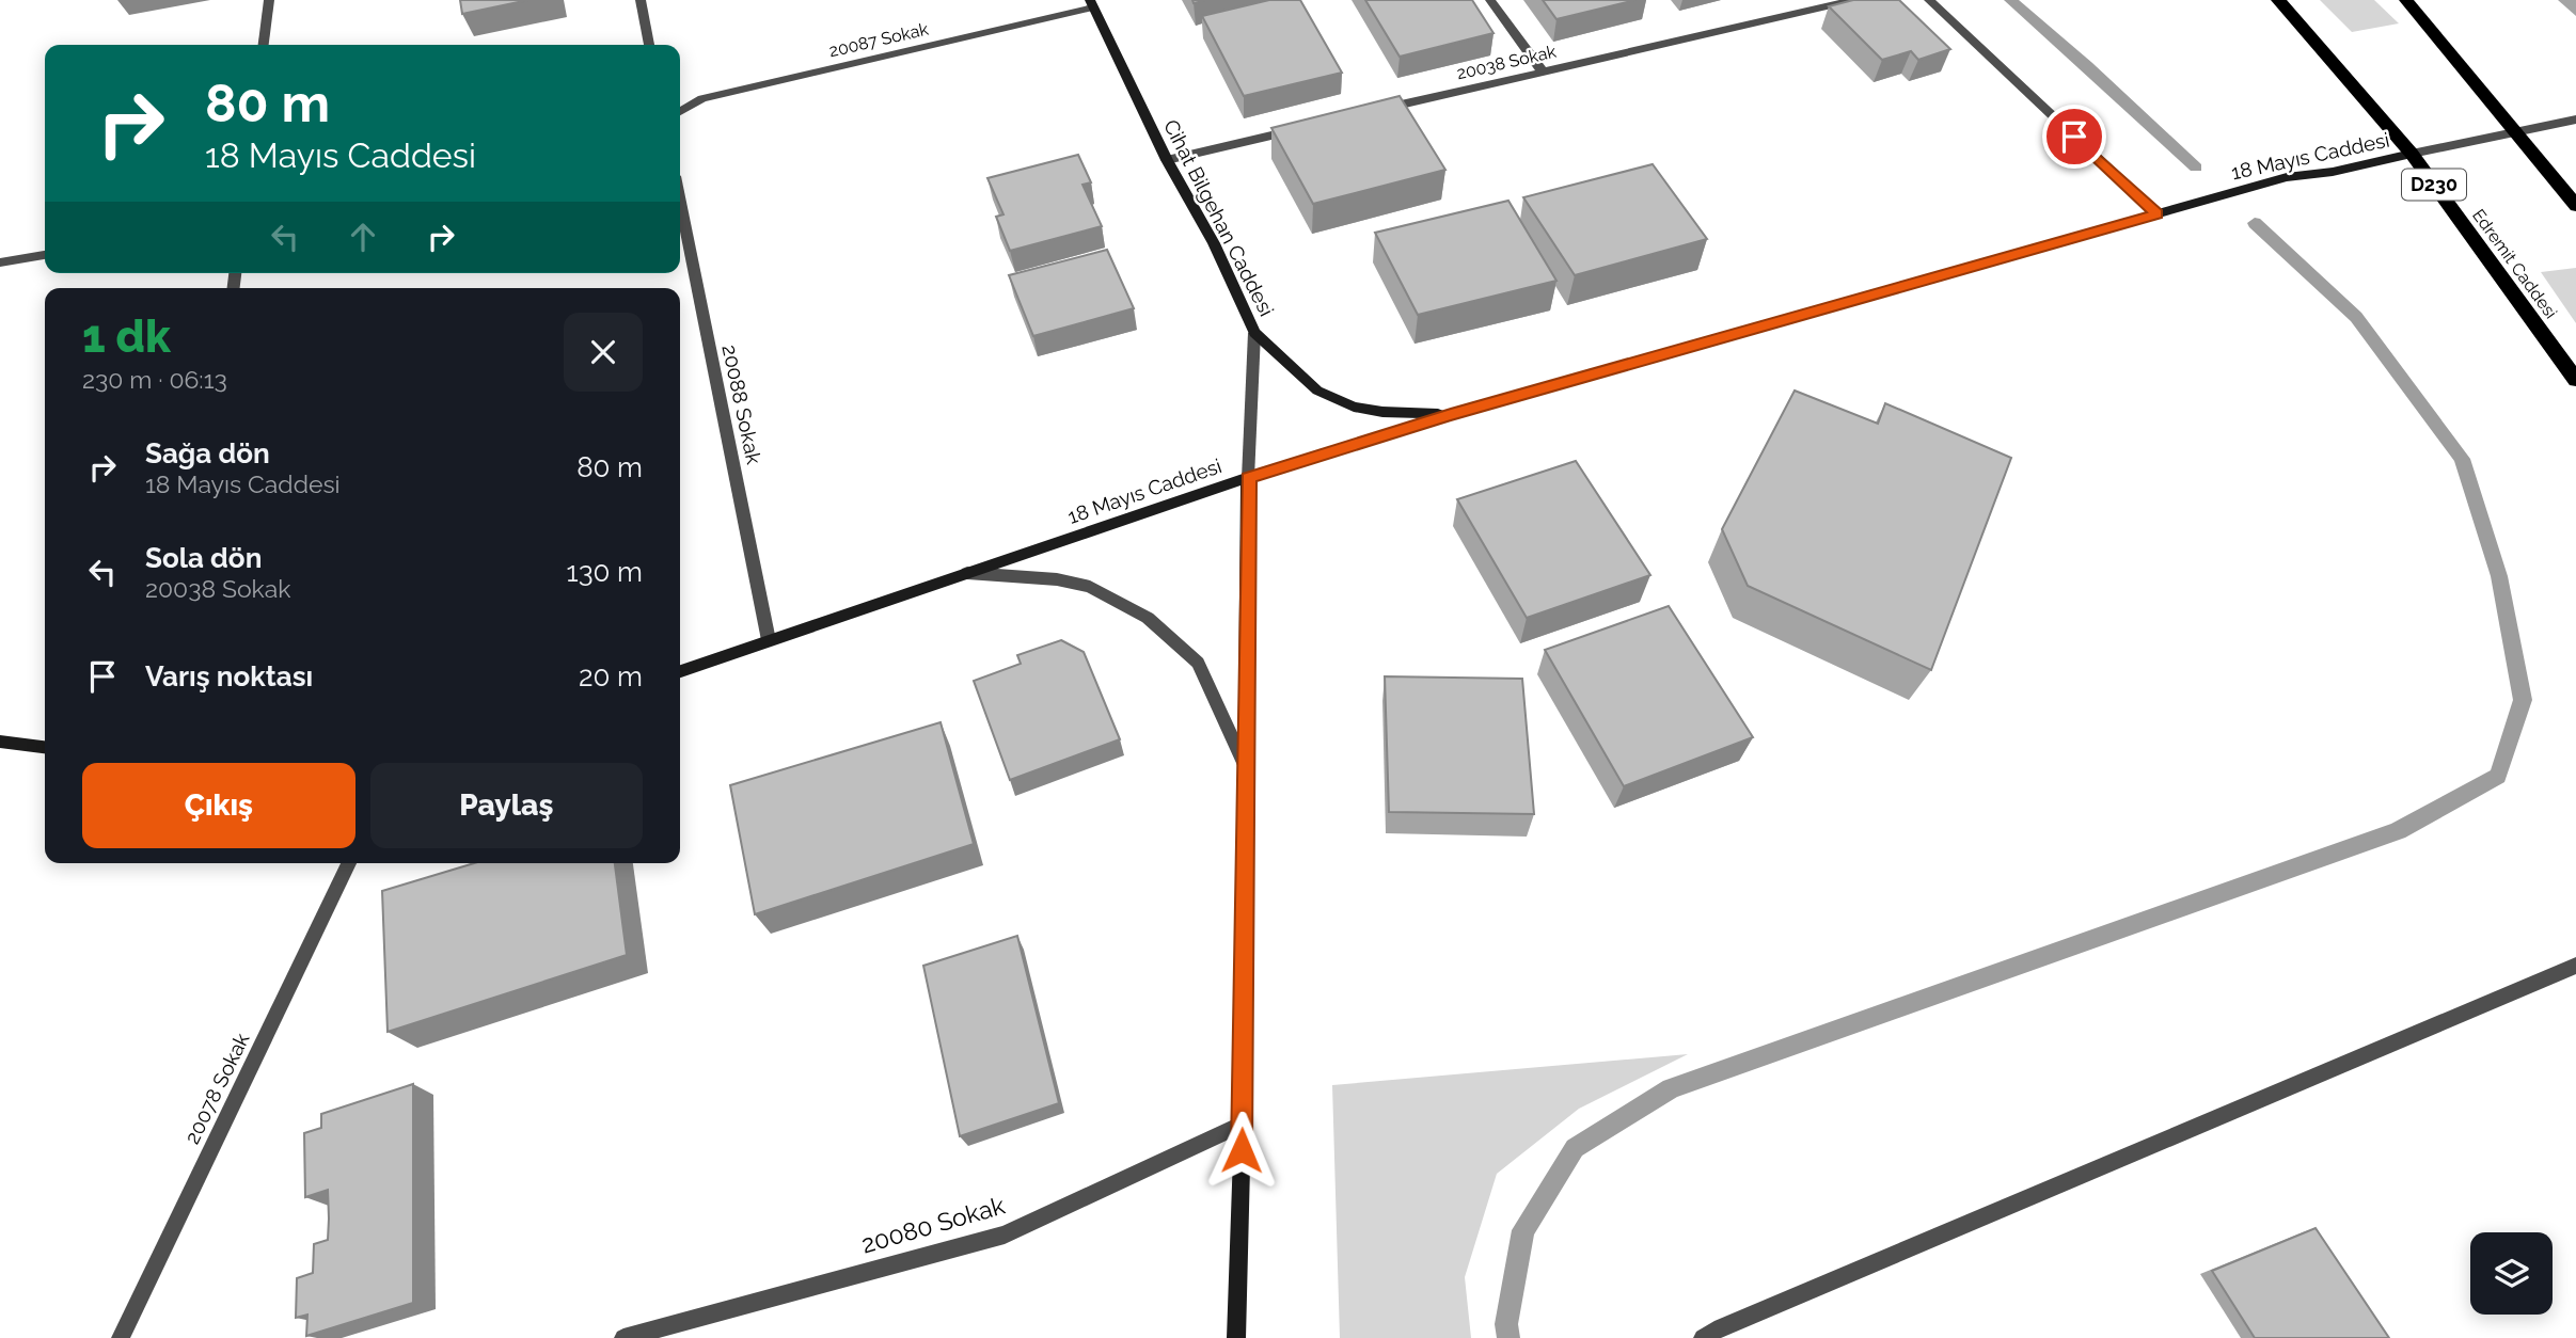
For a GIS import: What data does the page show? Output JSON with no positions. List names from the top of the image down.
{
  "streets": {
    "highway": ["D230", "Edremit Caddesi"],
    "main road": ["18 Mayıs Caddesi", "Cihat Bilgehan Caddesi"],
    "street": [
      "20087 Sokak",
      "20038 Sokak",
      "20088 Sokak",
      "20078 Sokak",
      "20080 Sokak"
    ]
  },
  "crossings": [
    ["20087 Sokak", "Cihat Bilgehan Caddesi"],
    ["18 Mayıs Caddesi", "Cihat Bilgehan Caddesi"],
    ["18 Mayıs Caddesi", "Edremit Caddesi"],
    ["18 Mayıs Caddesi", "20088 Sokak"]
  ],
  "page": {
    "turn": ["80 m", "18 Mayıs Caddesi"],
    "heading": ["1 dk", "230 m · 06:13"],
    "list": [
      {
        "name": "Sağa dön",
        "note": "18 Mayıs Caddesi",
        "value": "80 m"
      },
      {
        "name": "Sola dön",
        "note": "20038 Sokak",
        "value": "130 m"
      },
      {
        "name": "Varış noktası",
        "value": "20 m"
      }
    ],
    "buttons": ["Çıkış", "Paylaş"]
  }
}
